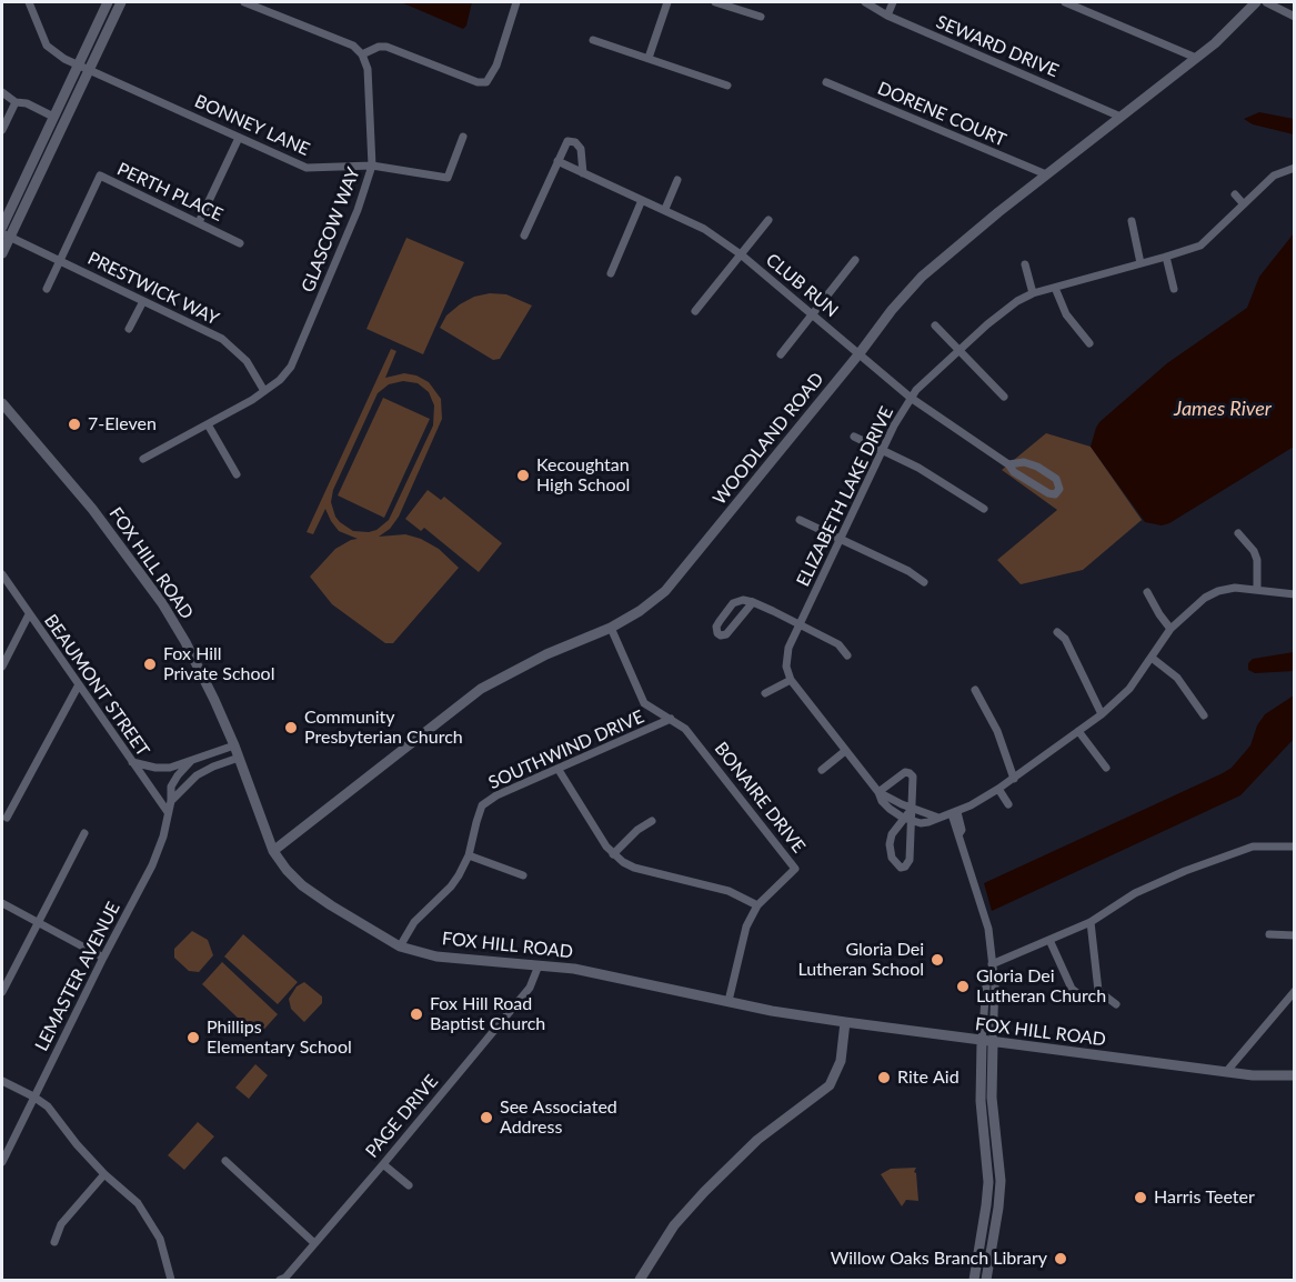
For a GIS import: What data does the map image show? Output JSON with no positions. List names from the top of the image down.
{
  "streets": {
    "main road": ["WOODLAND ROAD", "FOX HILL ROAD"],
    "street": [
      "SEWARD DRIVE",
      "DORENE COURT",
      "BONNEY LANE",
      "PERTH PLACE",
      "GLASCOW WAY",
      "CLUB RUN",
      "PRESTWICK WAY",
      "ELIZABETH LAKE DRIVE",
      "BEAUMONT STREET",
      "SOUTHWIND DRIVE",
      "BONAIRE DRIVE",
      "LEMASTER AVENUE",
      "PAGE DRIVE"
    ]
  },
  "crossings": [
    ["SEWARD DRIVE", "WOODLAND ROAD"],
    ["DORENE COURT", "WOODLAND ROAD"],
    ["BONNEY LANE", "GLASCOW WAY"],
    ["PERTH PLACE", "PRESTWICK WAY"],
    ["GLASCOW WAY", "PRESTWICK WAY"],
    ["CLUB RUN", "WOODLAND ROAD"],
    ["CLUB RUN", "ELIZABETH LAKE DRIVE"],
    ["WOODLAND ROAD", "FOX HILL ROAD"],
    ["WOODLAND ROAD", "BONAIRE DRIVE"],
    ["FOX HILL ROAD", "SOUTHWIND DRIVE"],
    ["FOX HILL ROAD", "BONAIRE DRIVE"],
    ["FOX HILL ROAD", "PAGE DRIVE"],
    ["BEAUMONT STREET", "LEMASTER AVENUE"],
    ["SOUTHWIND DRIVE", "BONAIRE DRIVE"]
  ],
  "water": ["James River"],
  "places": [
    "7-Eleven",
    "Kecoughtan High School",
    "Fox Hill Private School",
    "Community Presbyterian Church",
    "Gloria Dei Lutheran School",
    "Gloria Dei Lutheran Church",
    "Fox Hill Road Baptist Church",
    "Phillips Elementary School",
    "Rite Aid",
    "See Associated Address",
    "Harris Teeter",
    "Willow Oaks Branch Library"
  ]
}
